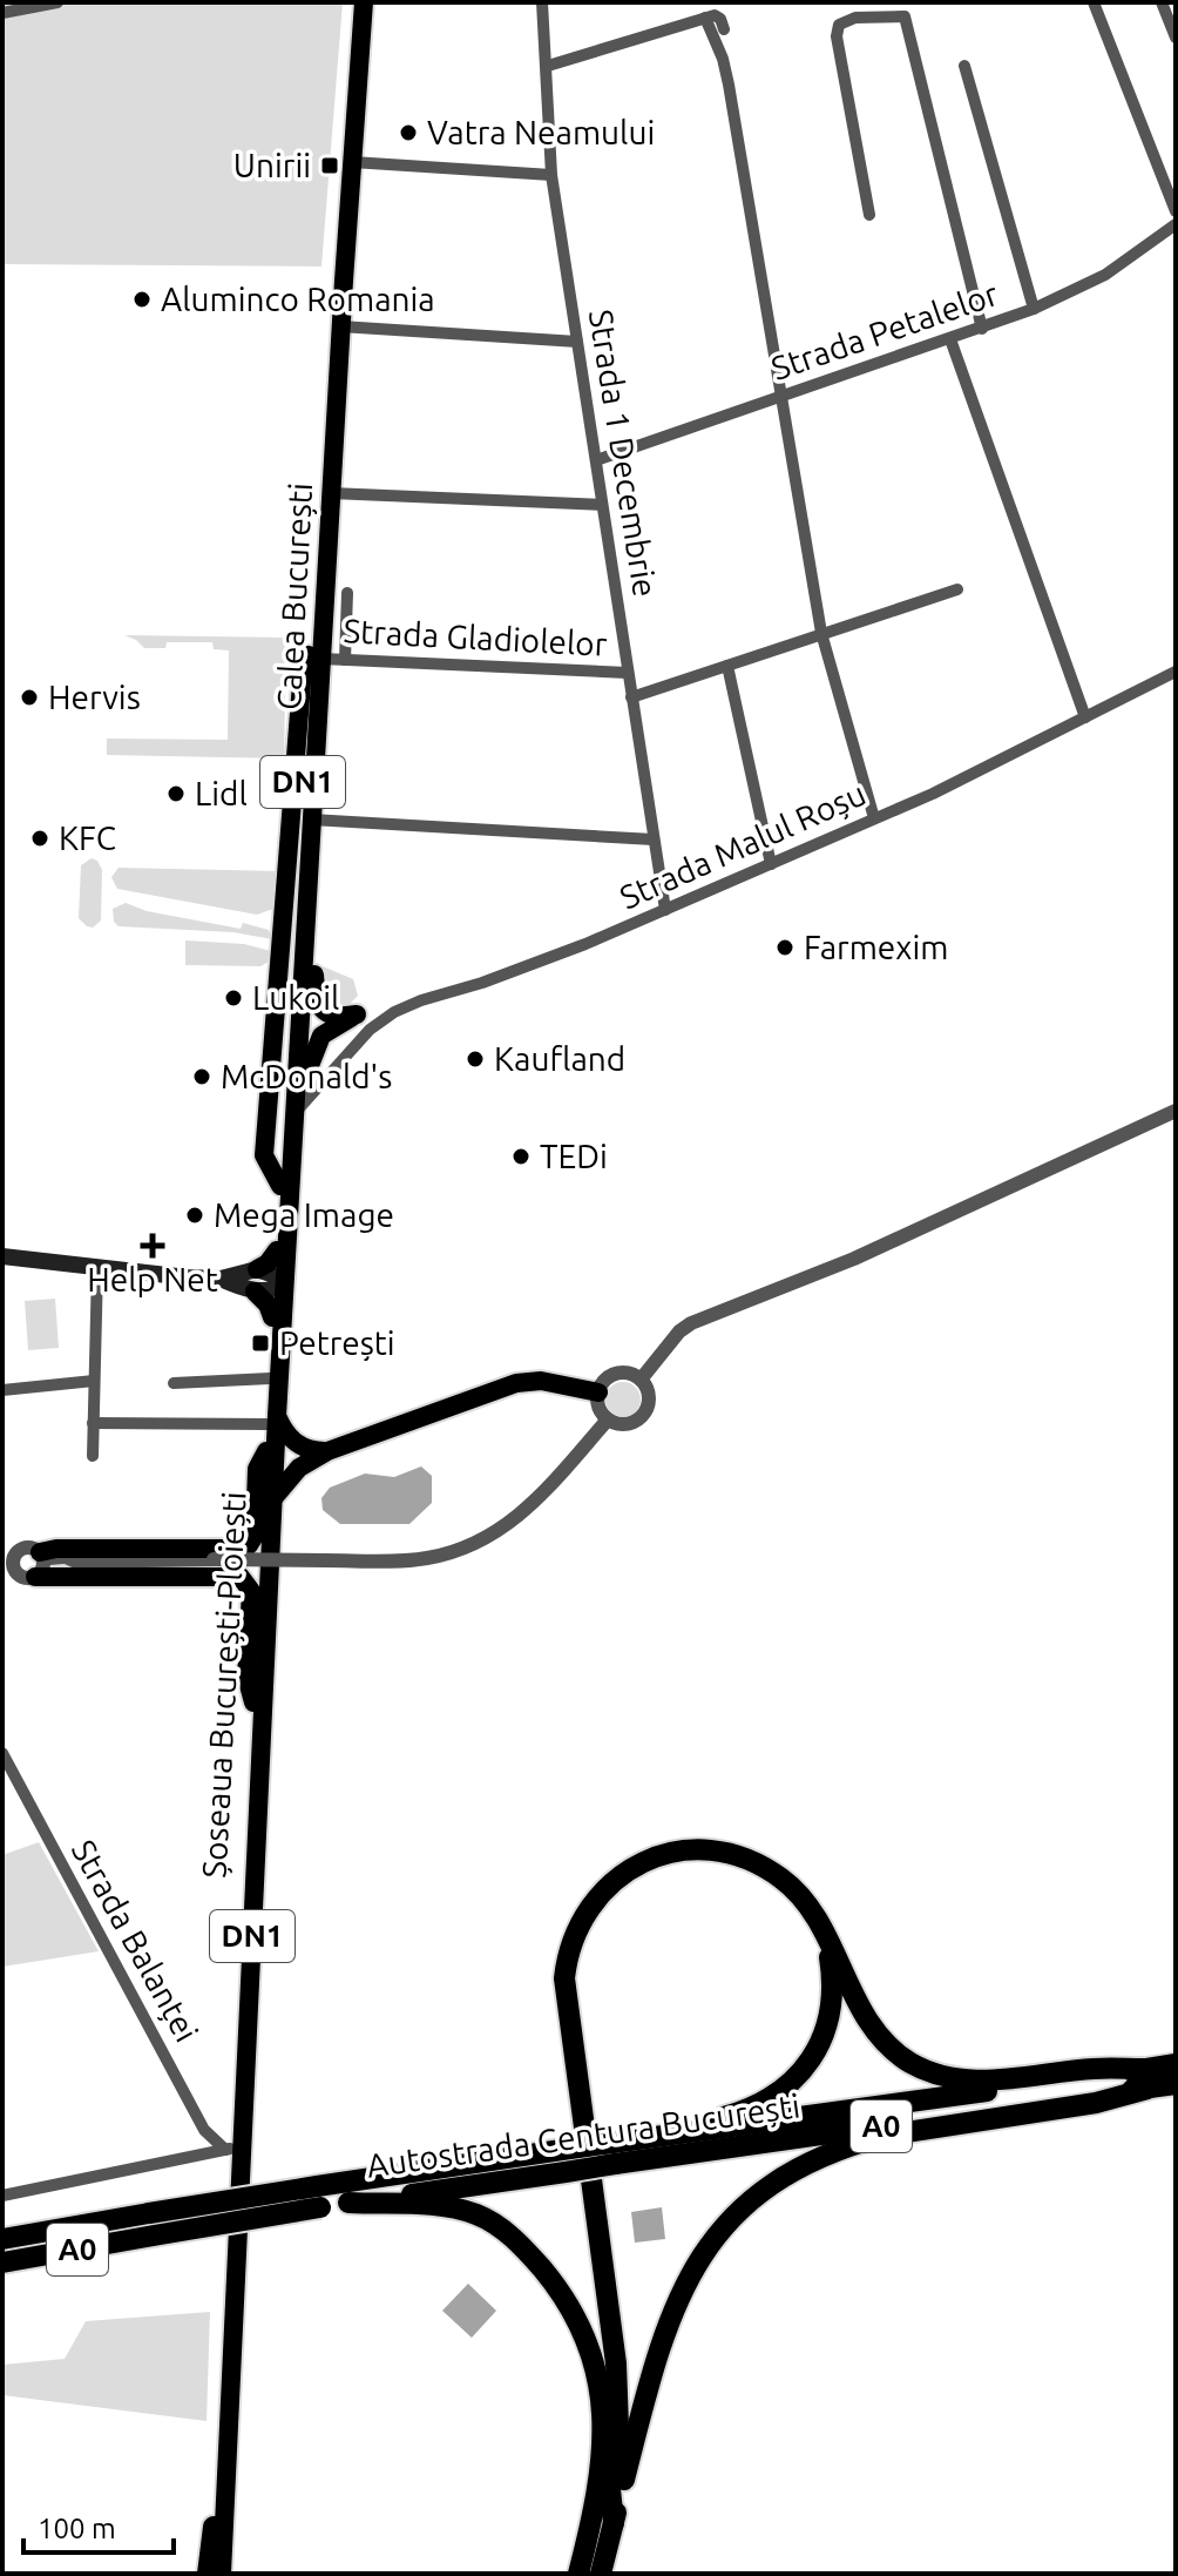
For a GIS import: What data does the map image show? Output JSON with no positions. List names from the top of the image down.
{
  "streets": {
    "highway": [
      "Calea București",
      "DN1",
      "Șoseaua București-Ploiești",
      "A0",
      "Autostrada Centura București"
    ],
    "street": [
      "Strada Petalelor",
      "Strada 1 Decembrie",
      "Strada Gladiolelor",
      "Strada Malul Roșu",
      "Strada Balanței"
    ]
  },
  "crossings": [
    ["Strada Petalelor", "Strada 1 Decembrie"],
    ["Strada 1 Decembrie", "Strada Gladiolelor"],
    ["Strada 1 Decembrie", "Strada Malul Roșu"],
    ["Calea București", "Strada Gladiolelor"],
    ["Calea București", "DN1"],
    ["Calea București", "Strada Malul Roșu"],
    ["Calea București", "Șoseaua București-Ploiești"],
    ["Strada Gladiolelor", "DN1"],
    ["DN1", "Șoseaua București-Ploiești"],
    ["Șoseaua București-Ploiești", "Strada Balanței"]
  ],
  "places": {
    "other": [
      "Vatra Neamului",
      "Aluminco Romania",
      "Hervis",
      "Lidl",
      "KFC",
      "Farmexim",
      "Lukoil",
      "Kaufland",
      "McDonald's",
      "TEDi",
      "Mega Image"
    ],
    "transit": ["Unirii", "Petrești"],
    "health": ["Help Net"]
  },
  "scale_bar": "100 m"
}
